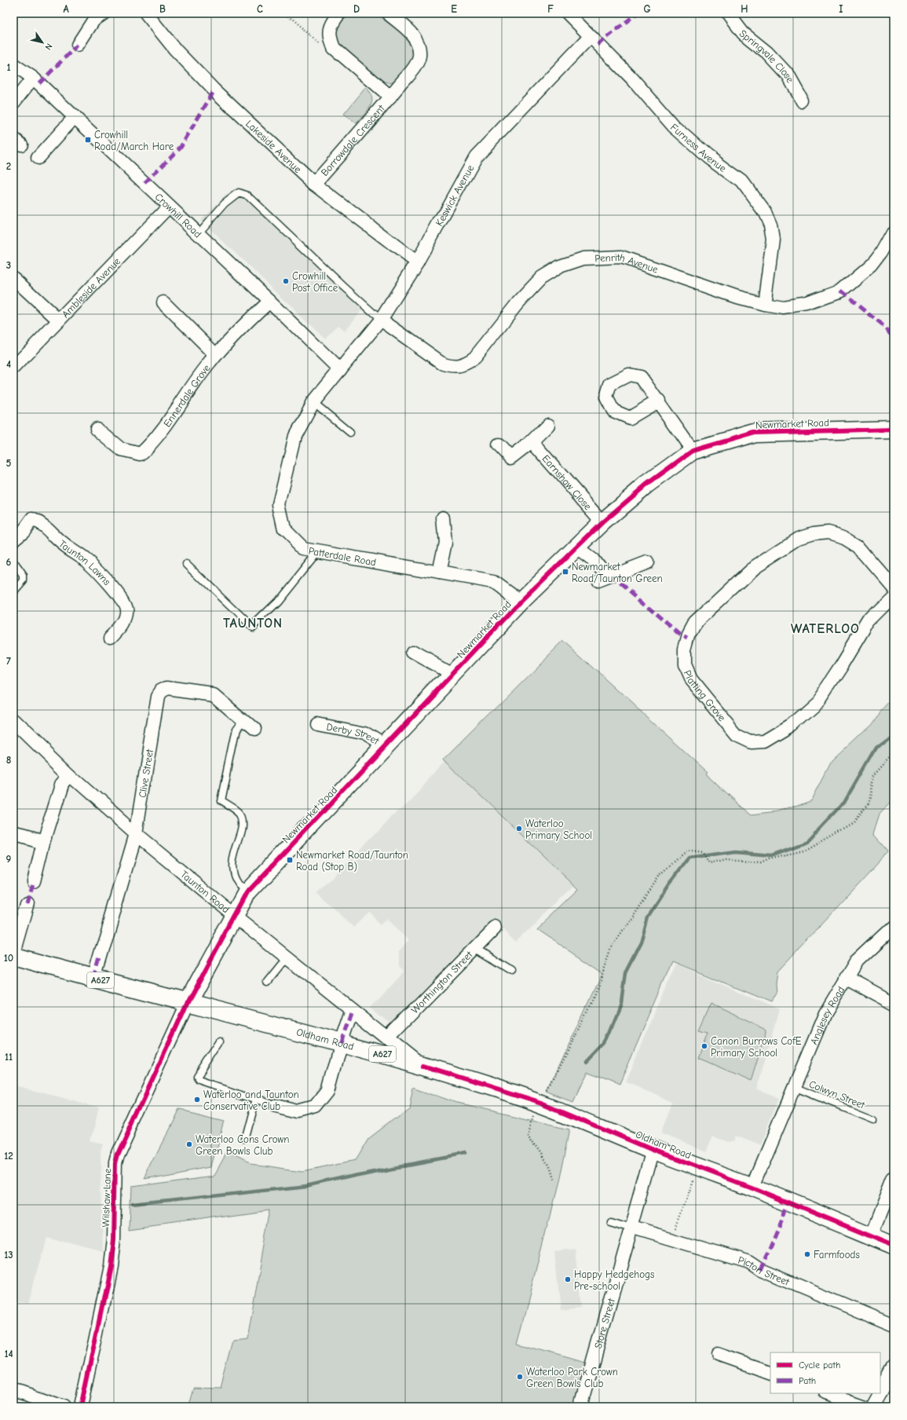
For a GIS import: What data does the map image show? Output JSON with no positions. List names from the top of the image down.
{
  "streets": {
    "main road": ["Newmarket Road", "A627", "Oldham Road"],
    "street": [
      "Springvale Close",
      "Borrowdale Crescent",
      "Lakeside Avenue",
      "Furness Avenue",
      "Keswick Avenue",
      "Crowhill Road",
      "Penrith Avenue",
      "Ambleside Avenue",
      "Ennerdale Grove",
      "Earnshaw Close",
      "Patterdale Road",
      "Taunton Lawns",
      "Platting Grove",
      "Derby Street",
      "Clive Street",
      "Taunton Road",
      "Worthington Street",
      "Anglesey Road",
      "Wilshaw Lane",
      "Picton Street",
      "Store Street"
    ],
    "lane": ["Colwyn Street"]
  },
  "crossings": [
    ["Borrowdale Crescent", "Lakeside Avenue"],
    ["Lakeside Avenue", "Keswick Avenue"],
    ["Furness Avenue", "Keswick Avenue"],
    ["Furness Avenue", "Penrith Avenue"],
    ["Keswick Avenue", "Crowhill Road"],
    ["Keswick Avenue", "Penrith Avenue"],
    ["Keswick Avenue", "Patterdale Road"],
    ["Crowhill Road", "Ambleside Avenue"],
    ["Crowhill Road", "Ennerdale Grove"],
    ["Crowhill Road", "Patterdale Road"],
    ["Newmarket Road", "Earnshaw Close"],
    ["Newmarket Road", "Patterdale Road"],
    ["Newmarket Road", "Derby Street"],
    ["Newmarket Road", "Taunton Road"],
    ["Newmarket Road", "Oldham Road"],
    ["Newmarket Road", "Wilshaw Lane"],
    ["Clive Street", "Taunton Road"],
    ["Clive Street", "Oldham Road"],
    ["Taunton Road", "Worthington Street"],
    ["Taunton Road", "Oldham Road"],
    ["Anglesey Road", "Oldham Road"],
    ["Anglesey Road", "Colwyn Street"],
    ["Oldham Road", "Wilshaw Lane"],
    ["Oldham Road", "Store Street"],
    ["Picton Street", "Store Street"]
  ],
  "districts": ["TAUNTON", "WATERLOO"],
  "places": {
    "transit": ["Crowhill Road/March Hare", "Newmarket Road/Taunton Green", "Newmarket Road/Taunton Road (Stop B)"],
    "other": [
      "Crowhill Post Office",
      "Waterloo Primary School",
      "Canon Burrows CofE Primary School",
      "Waterloo and Taunton Conservative Club",
      "Waterloo Cons Crown Green Bowls Club",
      "Farmfoods",
      "Happy Hedgehogs Pre-school",
      "Waterloo Park Crown Green Bowls Club"
    ]
  },
  "legend": ["Cycle path", "Path"],
  "north": "bottom right",
  "grid": {
    "columns": [
      "A",
      "B",
      "C",
      "D",
      "E",
      "F",
      "G",
      "H",
      "I"
    ],
    "rows": [
      "1",
      "2",
      "3",
      "4",
      "5",
      "6",
      "7",
      "8",
      "9",
      "10",
      "11",
      "12",
      "13",
      "14"
    ]
  }
}
